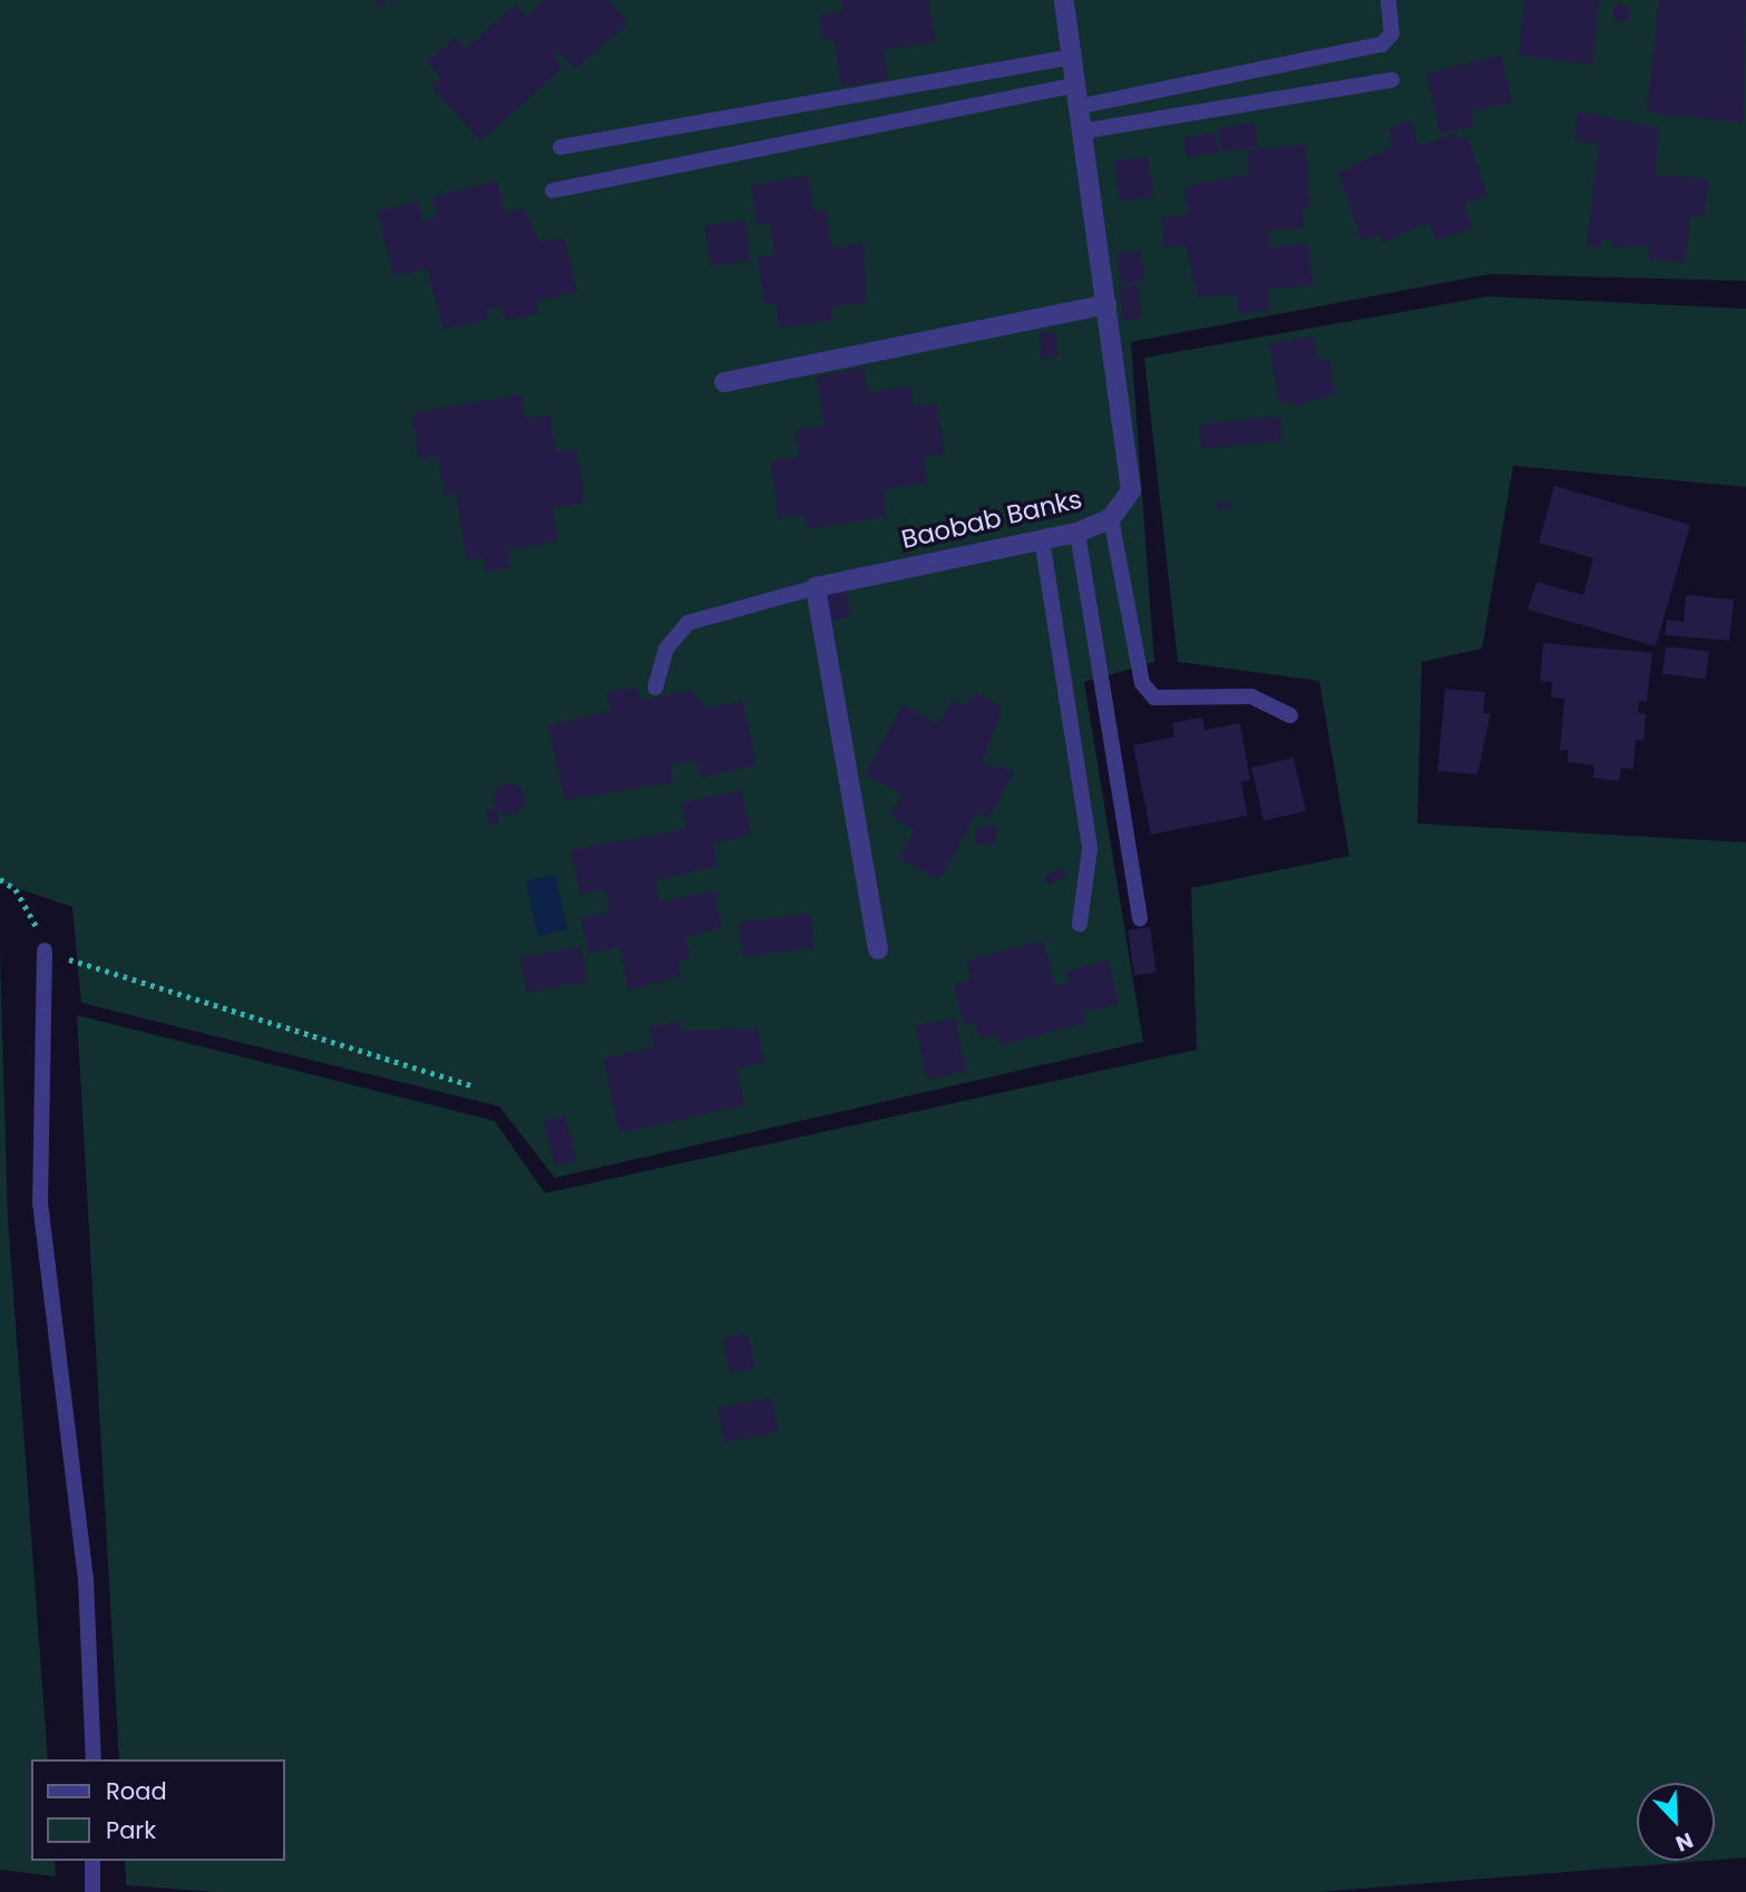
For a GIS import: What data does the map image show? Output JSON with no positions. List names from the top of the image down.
{
  "streets": {
    "street": ["Baobab Banks"]
  },
  "legend": ["Road", "Park"],
  "north": "bottom right"
}
